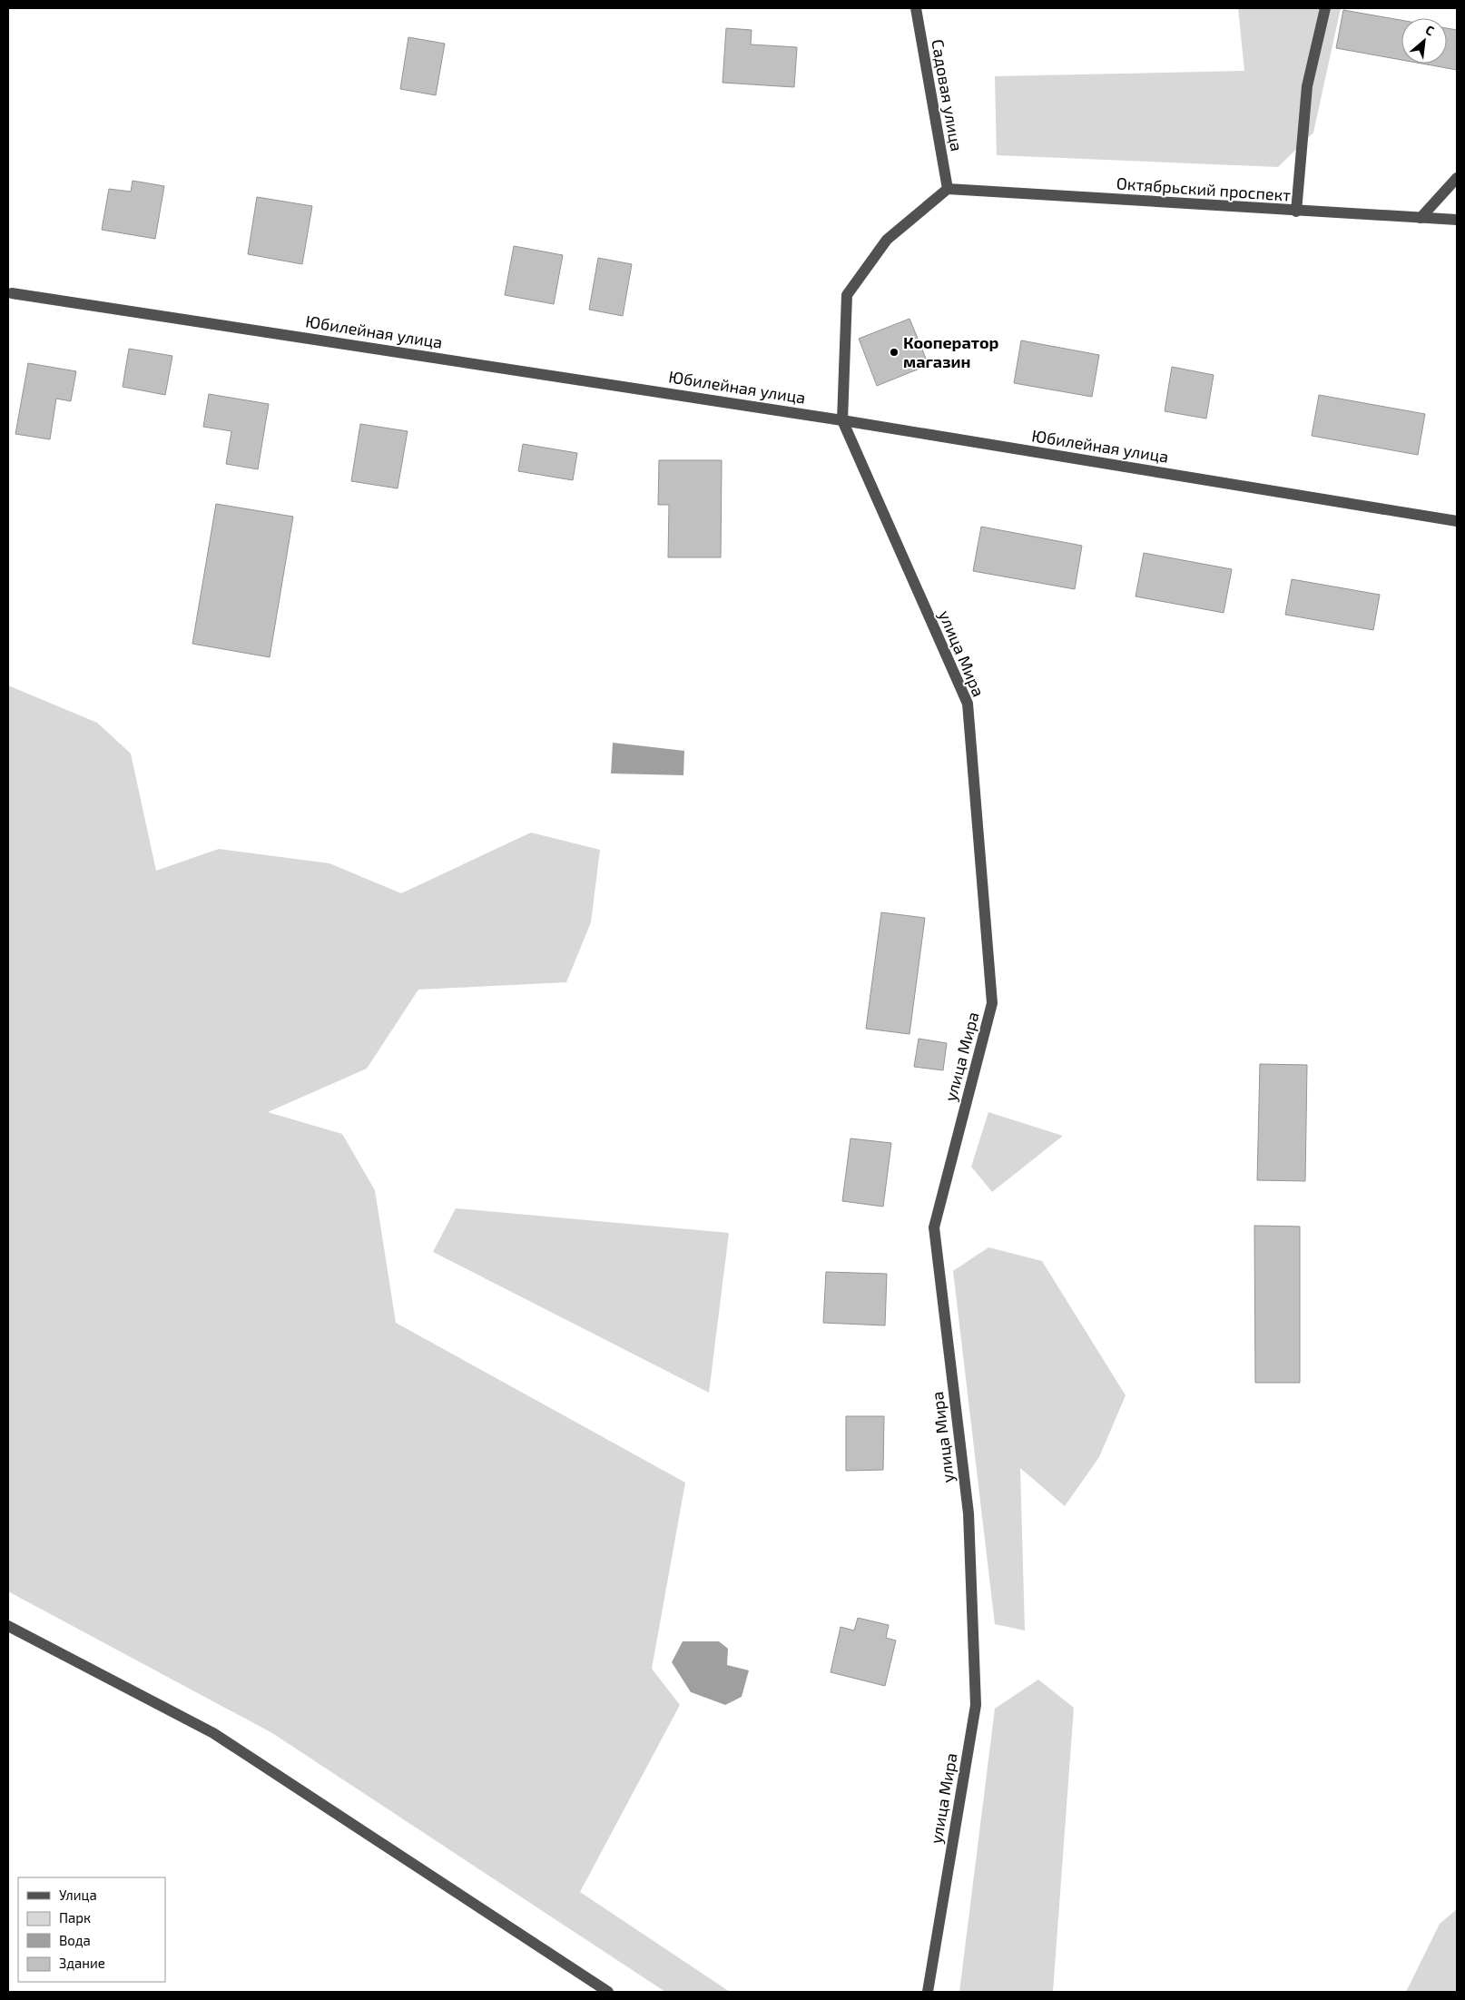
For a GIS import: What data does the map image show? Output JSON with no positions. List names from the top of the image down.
{
  "streets": {
    "street": [
      "Садовая улица",
      "Октябрьский проспект",
      "Юбилейная улица",
      "улица Мира"
    ]
  },
  "crossings": [
    ["Садовая улица", "Октябрьский проспект"],
    ["Садовая улица", "улица Мира"],
    ["Октябрьский проспект", "улица Мира"],
    ["Юбилейная улица", "улица Мира"]
  ],
  "places": ["Кооператор магазин"],
  "legend": [
    "Улица",
    "Парк",
    "Вода",
    "Здание"
  ],
  "north": "top right"
}
